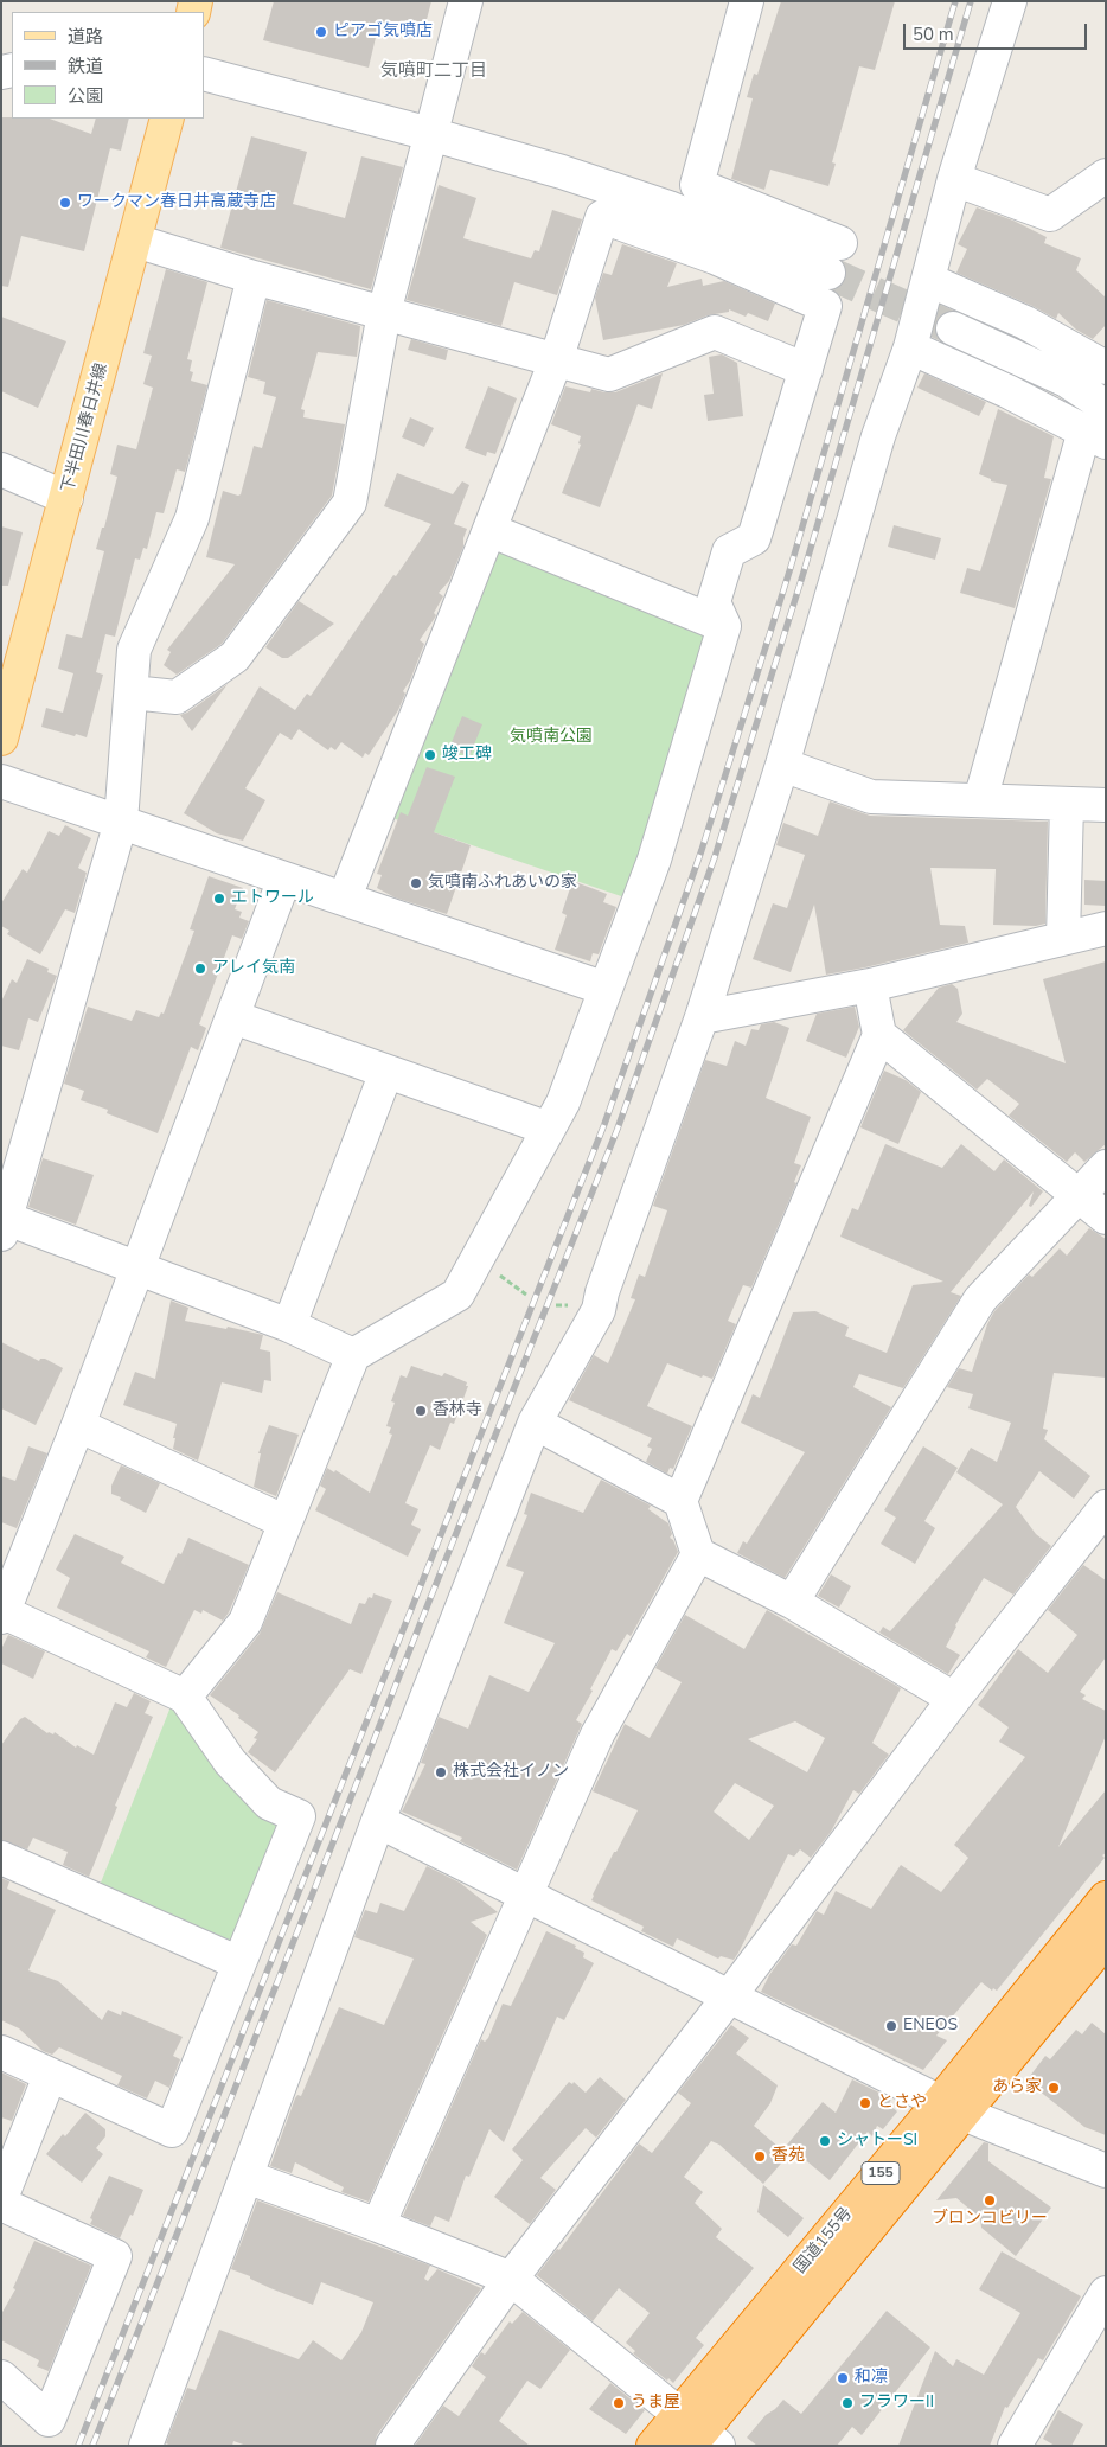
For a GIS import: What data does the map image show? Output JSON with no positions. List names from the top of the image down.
{
  "streets": {
    "highway": ["155", "国道155号"],
    "main road": ["下半田川春日井線"]
  },
  "districts": ["気噴町二丁目"],
  "parks": ["気噴南公園"],
  "places": [
    "ピアゴ気噴店",
    "ワークマン春日井高蔵寺店",
    "竣工碑",
    "気噴南ふれあいの家",
    "エトワール",
    "アレイ気南",
    "香林寺",
    "株式会社イノン",
    "ENEOS",
    "あら家",
    "とさや",
    "シャトーSI",
    "香苑",
    "ブロンコビリー",
    "和凛",
    "うま屋",
    "フラワーII"
  ],
  "legend": ["道路", "鉄道", "公園"],
  "scale_bar": "50 m"
}
